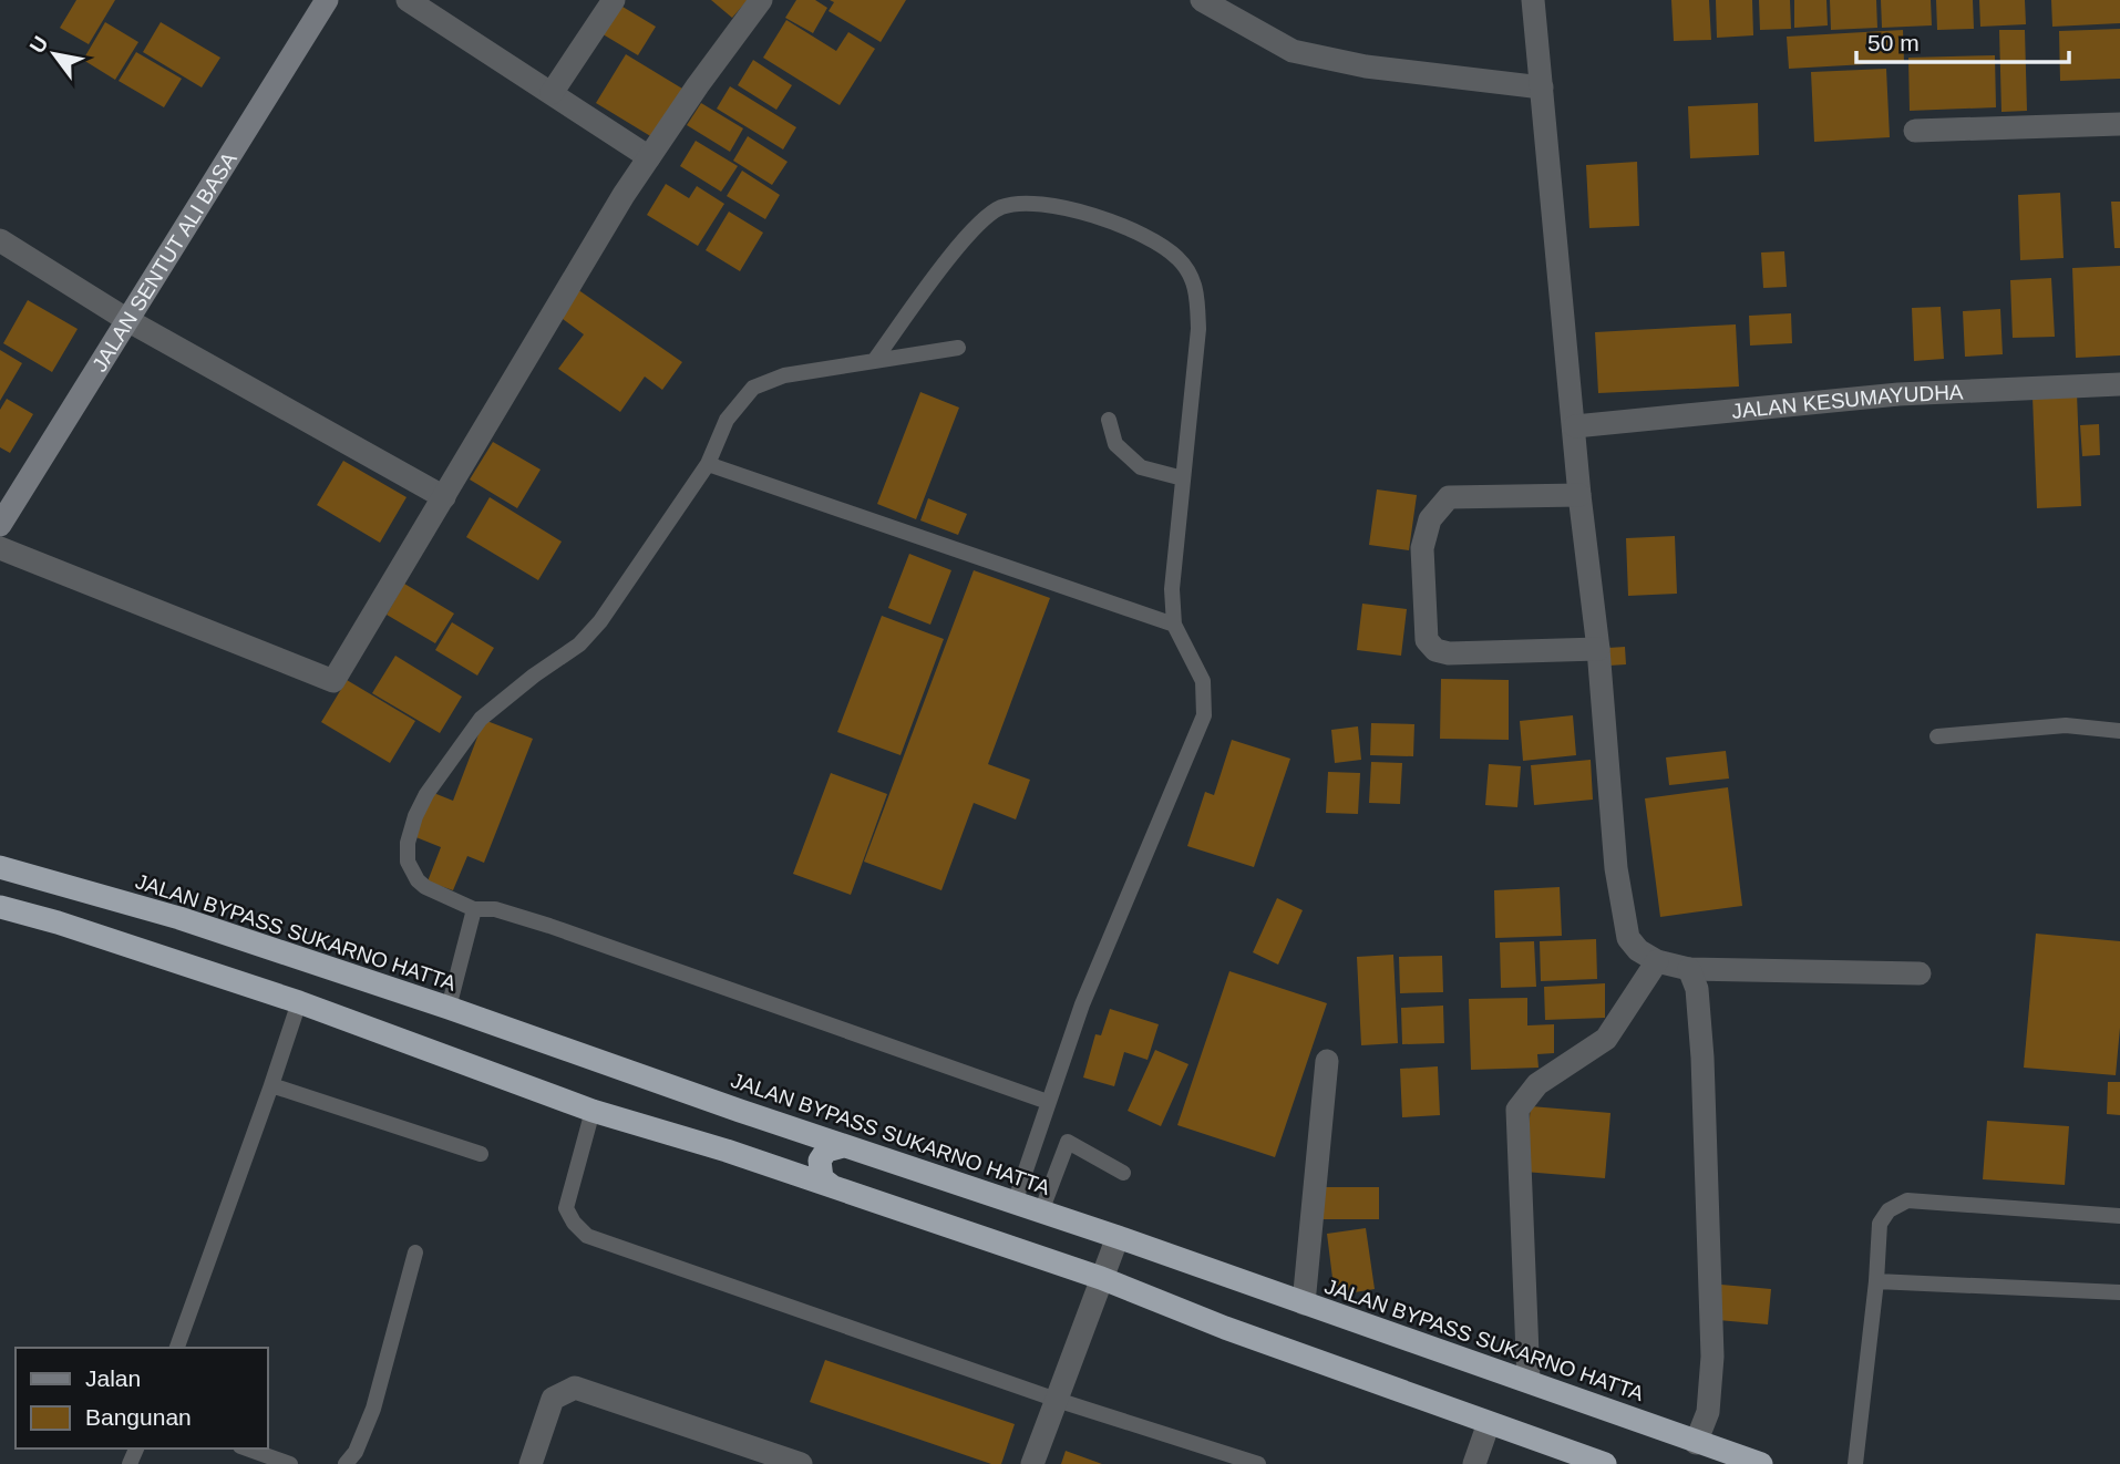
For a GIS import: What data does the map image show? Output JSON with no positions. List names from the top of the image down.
{
  "streets": {
    "highway": ["JALAN BYPASS SUKARNO HATTA"],
    "street": ["JALAN SENTUT ALI BASA", "JALAN KESUMAYUDHA"]
  },
  "legend": ["Jalan", "Bangunan"],
  "scale_bar": "50 m",
  "north": "top left"
}
